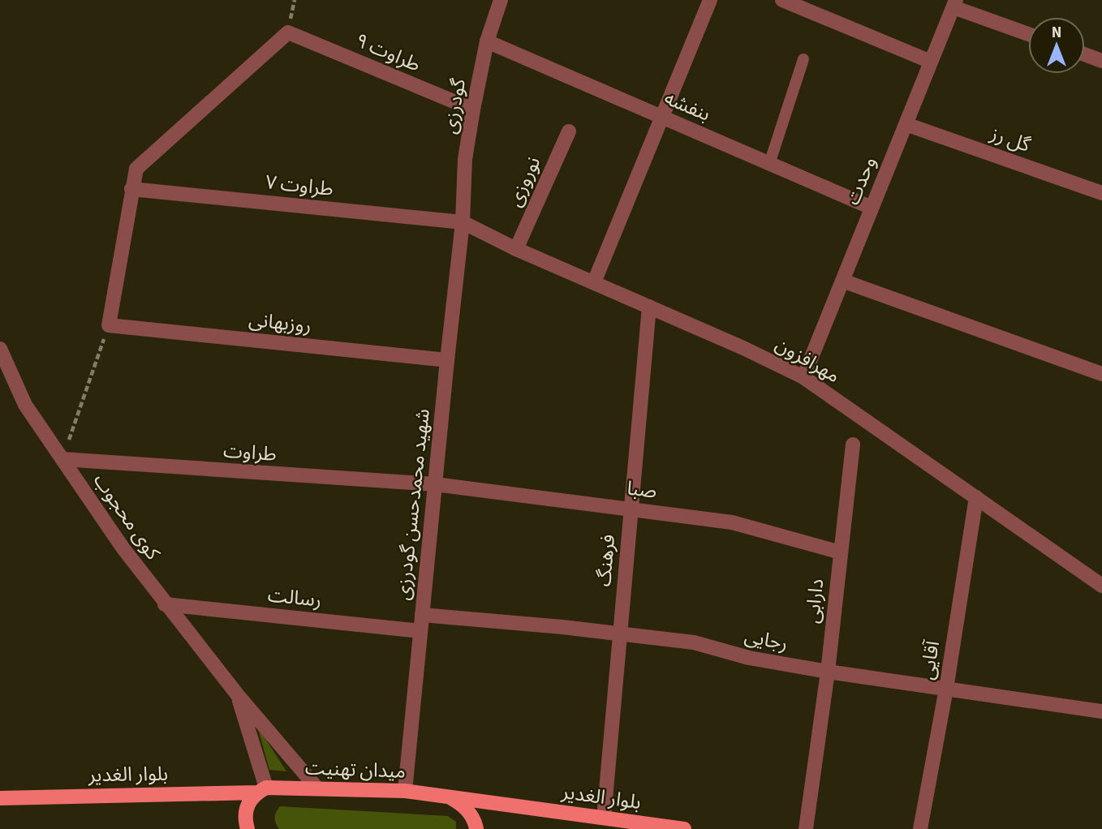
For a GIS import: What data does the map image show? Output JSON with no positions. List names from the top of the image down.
{
  "streets": {
    "main road": ["میدان تهنیت", "بلوار الغدیر"],
    "street": [
      "طراوت ۹",
      "گودرزی",
      "بنفشه",
      "گل رز",
      "وحدت",
      "نوروزی",
      "طراوت ۷",
      "روزبهانی",
      "مهرافزون",
      "طراوت",
      "صبا",
      "شهید محمدحسن گودرزی",
      "کوی محجوب",
      "فرهنگ",
      "رسالت",
      "دارابی",
      "رجایی",
      "آقایی"
    ]
  },
  "crossings": [
    ["طراوت ۹", "گودرزی"],
    ["طراوت ۹", "طراوت ۷"],
    ["گودرزی", "بنفشه"],
    ["گودرزی", "طراوت ۷"],
    ["گودرزی", "مهرافزون"],
    ["گودرزی", "شهید محمدحسن گودرزی"],
    ["بنفشه", "وحدت"],
    ["گل رز", "وحدت"],
    ["وحدت", "مهرافزون"],
    ["نوروزی", "مهرافزون"],
    ["طراوت ۷", "مهرافزون"],
    ["طراوت ۷", "شهید محمدحسن گودرزی"],
    ["روزبهانی", "شهید محمدحسن گودرزی"],
    ["مهرافزون", "شهید محمدحسن گودرزی"],
    ["مهرافزون", "فرهنگ"],
    ["مهرافزون", "آقایی"],
    ["طراوت", "صبا"],
    ["طراوت", "شهید محمدحسن گودرزی"],
    ["طراوت", "کوی محجوب"],
    ["صبا", "شهید محمدحسن گودرزی"],
    ["صبا", "فرهنگ"],
    ["صبا", "دارابی"],
    ["شهید محمدحسن گودرزی", "رسالت"],
    ["شهید محمدحسن گودرزی", "رجایی"],
    ["شهید محمدحسن گودرزی", "میدان تهنیت"],
    ["کوی محجوب", "رسالت"],
    ["کوی محجوب", "میدان تهنیت"],
    ["فرهنگ", "رجایی"],
    ["فرهنگ", "بلوار الغدیر"],
    ["دارابی", "رجایی"],
    ["رجایی", "آقایی"],
    ["میدان تهنیت", "بلوار الغدیر"]
  ],
  "north": "top"
}
